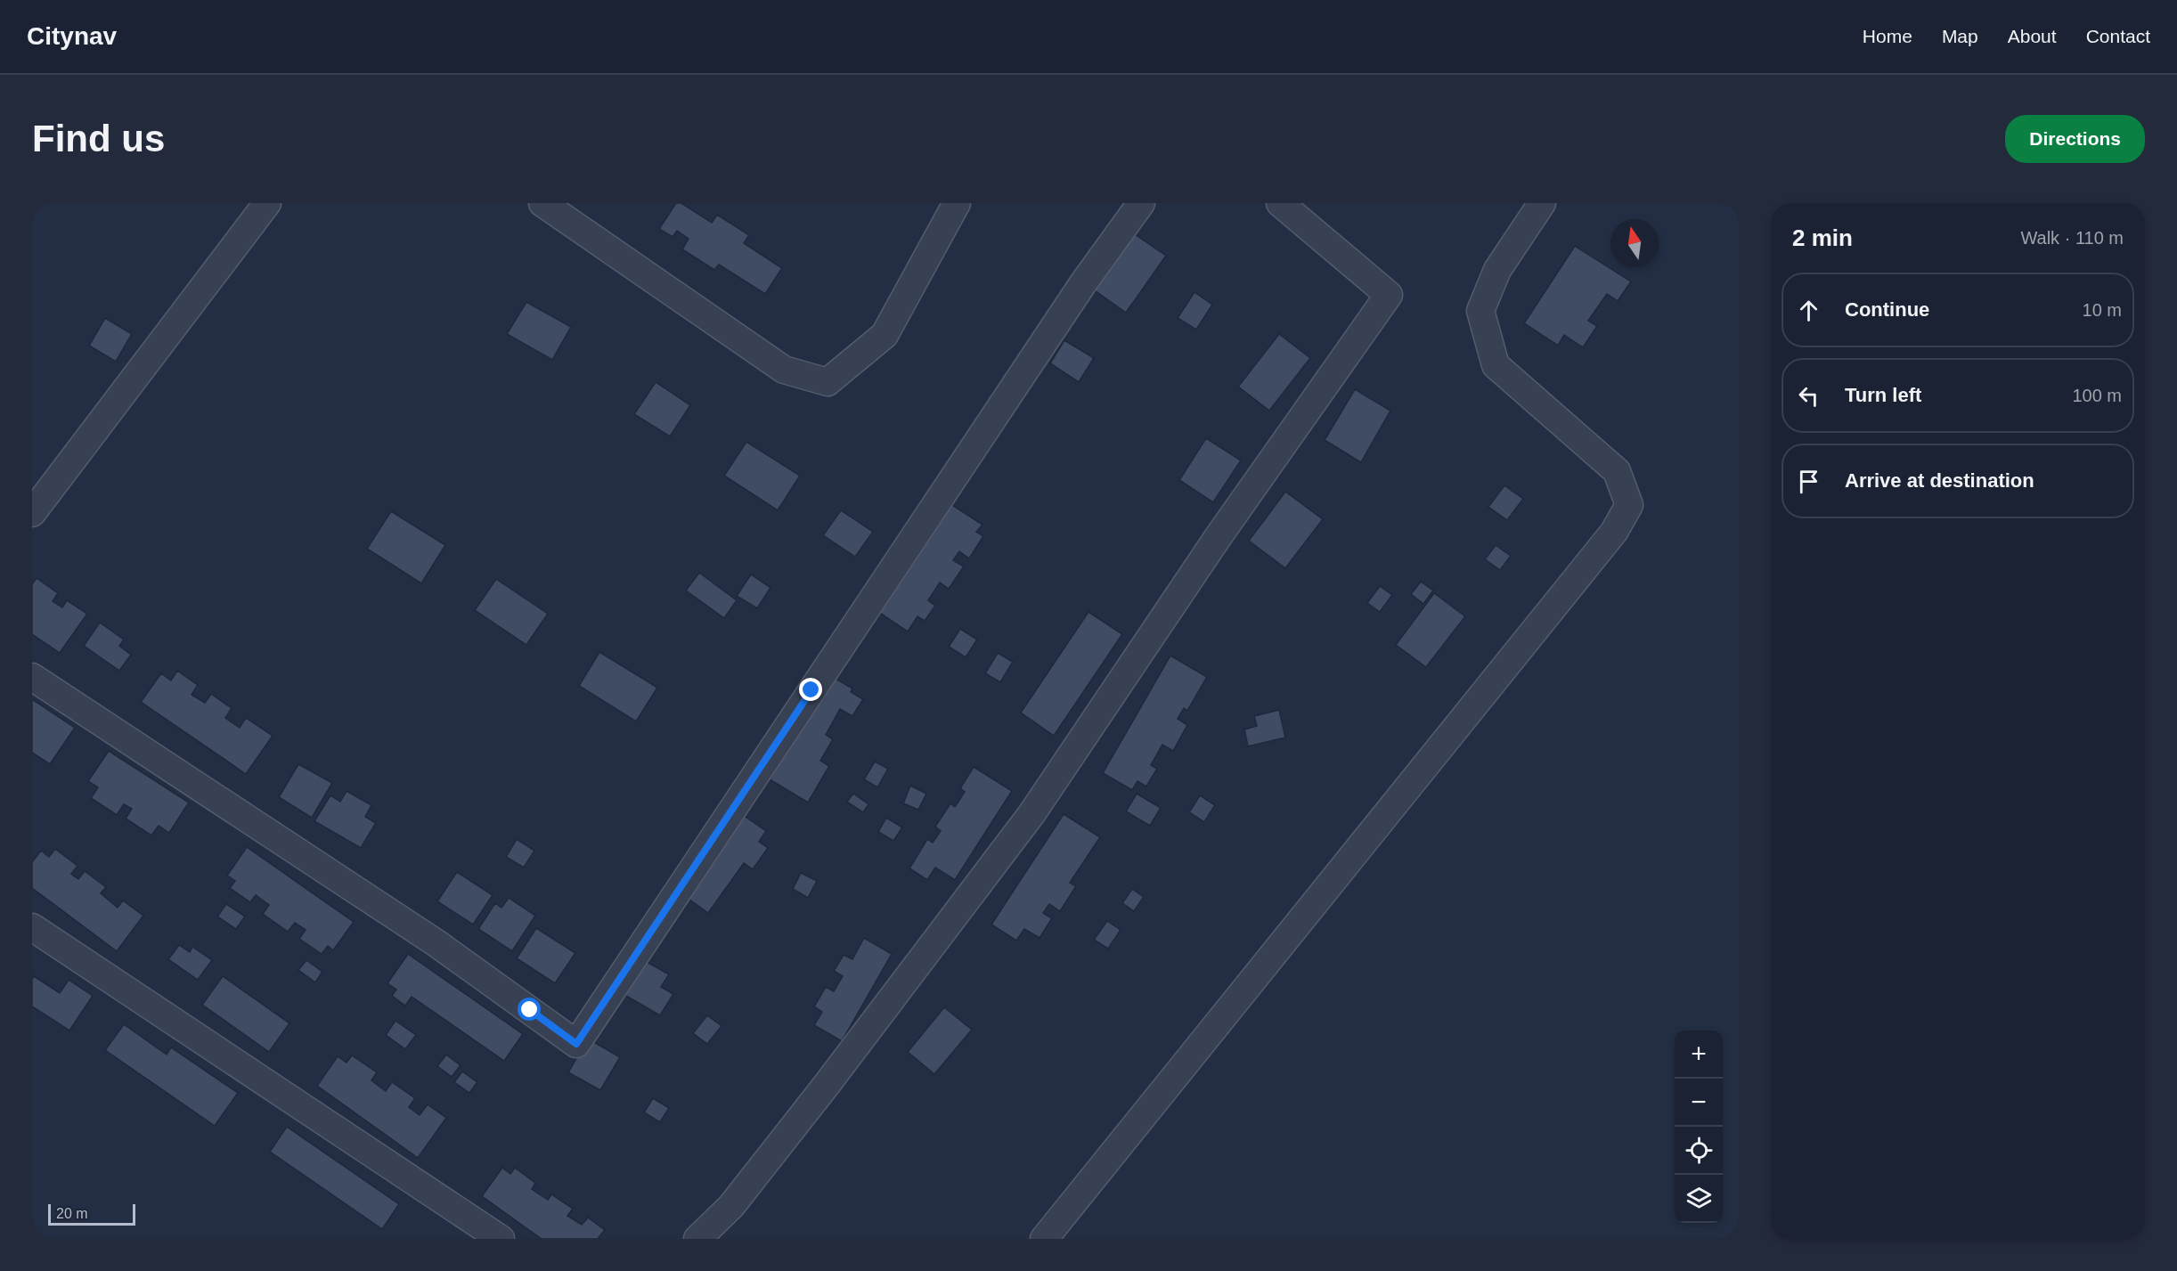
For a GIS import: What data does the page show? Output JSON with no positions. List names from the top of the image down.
{
  "scale_bar": "20 m",
  "north": "top",
  "page": {
    "header": "Citynav",
    "nav": [
      "Home",
      "Map",
      "About",
      "Contact"
    ],
    "buttons": "Directions",
    "title": "Find us",
    "heading": ["2 min", "Walk · 110 m"],
    "list": [
      ["Continue", "10 m"],
      ["Turn left", "100 m"],
      "Arrive at destination"
    ],
    "map_buttons": ["+", "−"],
    "scale": "20 m"
  }
}
